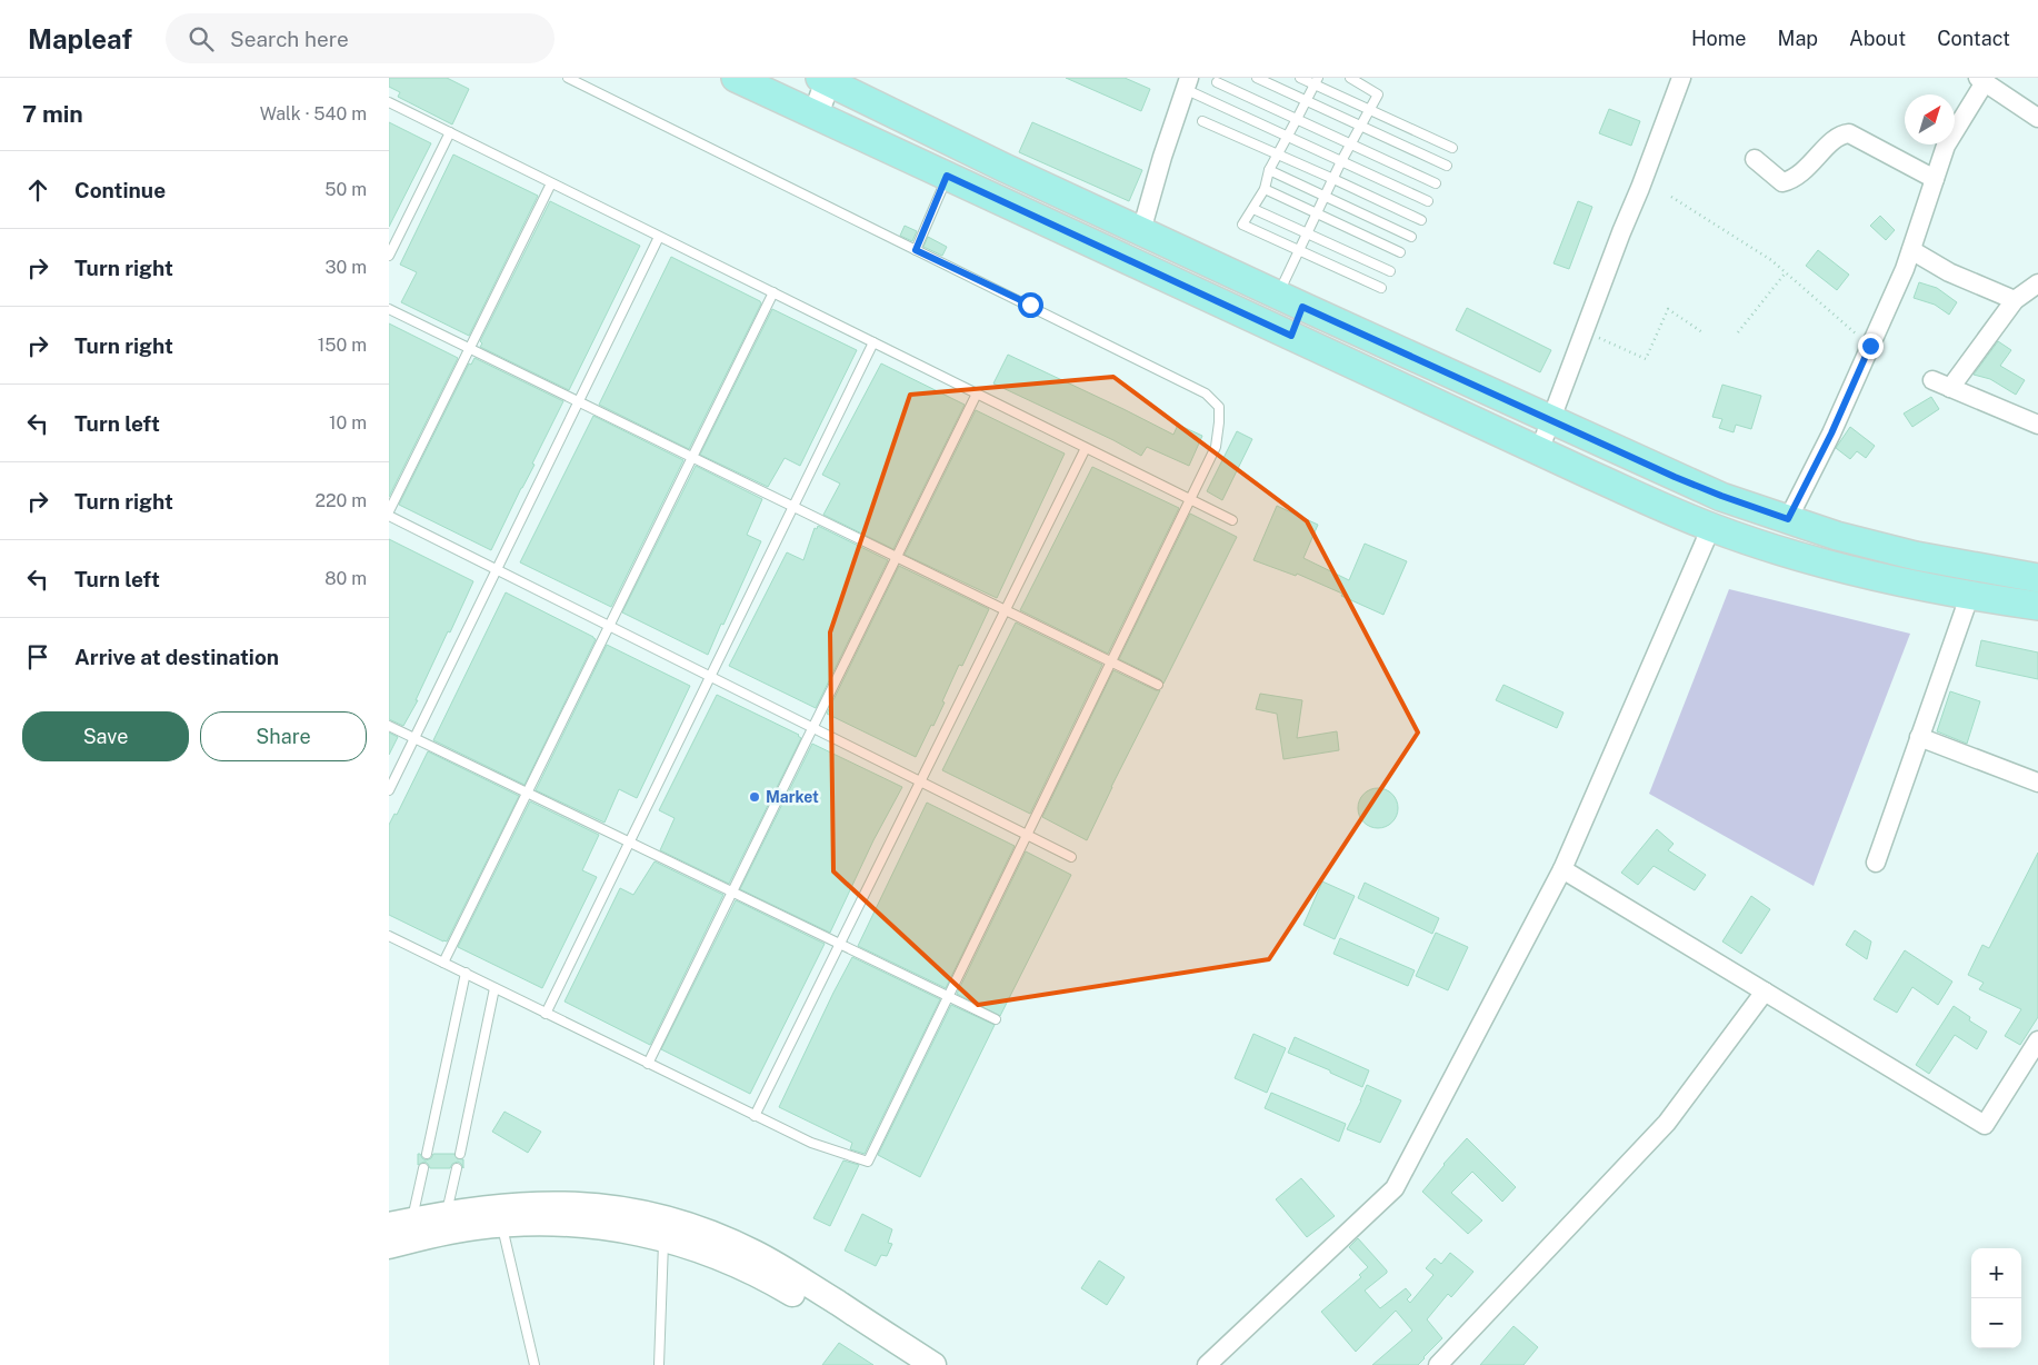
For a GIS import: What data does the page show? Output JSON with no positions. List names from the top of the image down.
{
  "places": ["Market"],
  "north": "top right",
  "page": {
    "header": "Mapleaf",
    "search": "Search here",
    "nav": [
      "Home",
      "Map",
      "About",
      "Contact"
    ],
    "heading": ["7 min", "Walk · 540 m"],
    "list": [
      ["Continue", "50 m"],
      ["Turn right", "30 m"],
      ["Turn right", "150 m"],
      ["Turn left", "10 m"],
      ["Turn right", "220 m"],
      ["Turn left", "80 m"],
      "Arrive at destination"
    ],
    "buttons": ["Save", "Share"],
    "map_buttons": ["+", "−"]
  }
}
